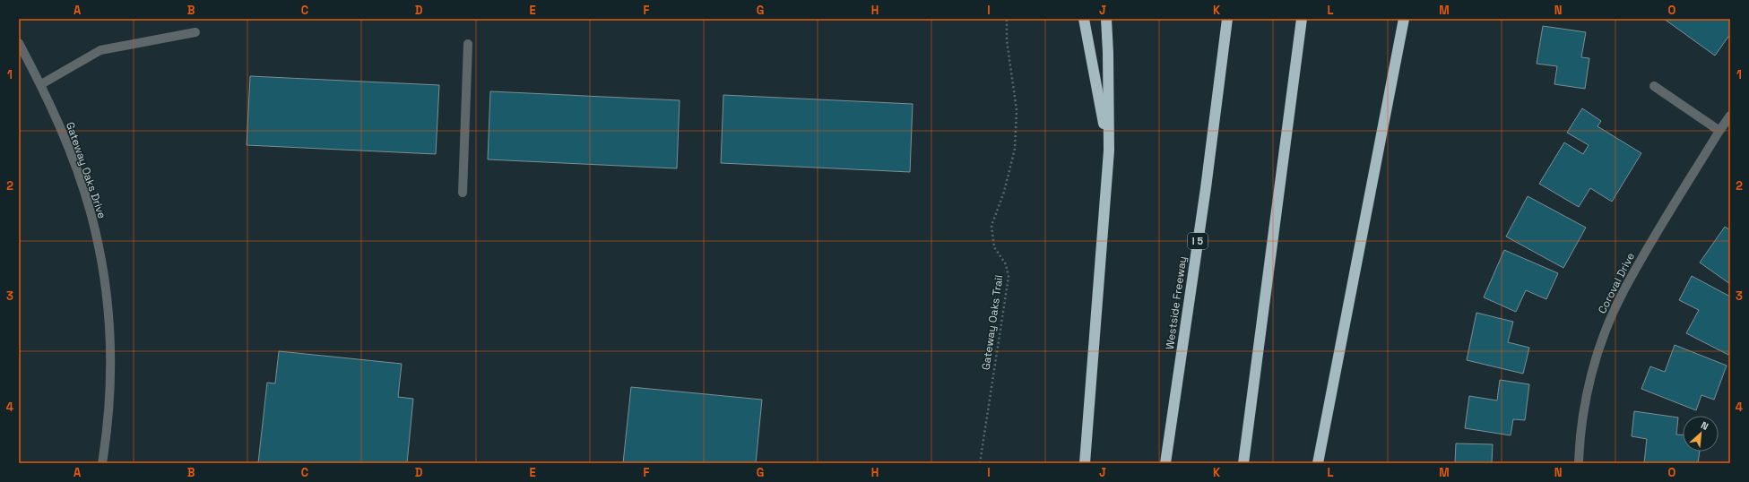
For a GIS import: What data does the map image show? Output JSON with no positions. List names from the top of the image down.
{
  "streets": {
    "highway": ["I 5", "Westside Freeway"],
    "street": ["Gateway Oaks Drive", "Coroval Drive"],
    "path": ["Gateway Oaks Trail"]
  },
  "north": "top right",
  "grid": {
    "columns": [
      "A",
      "B",
      "C",
      "D",
      "E",
      "F",
      "G",
      "H",
      "I",
      "J",
      "K",
      "L",
      "M",
      "N",
      "O"
    ],
    "rows": [
      "1",
      "2",
      "3",
      "4"
    ]
  }
}
